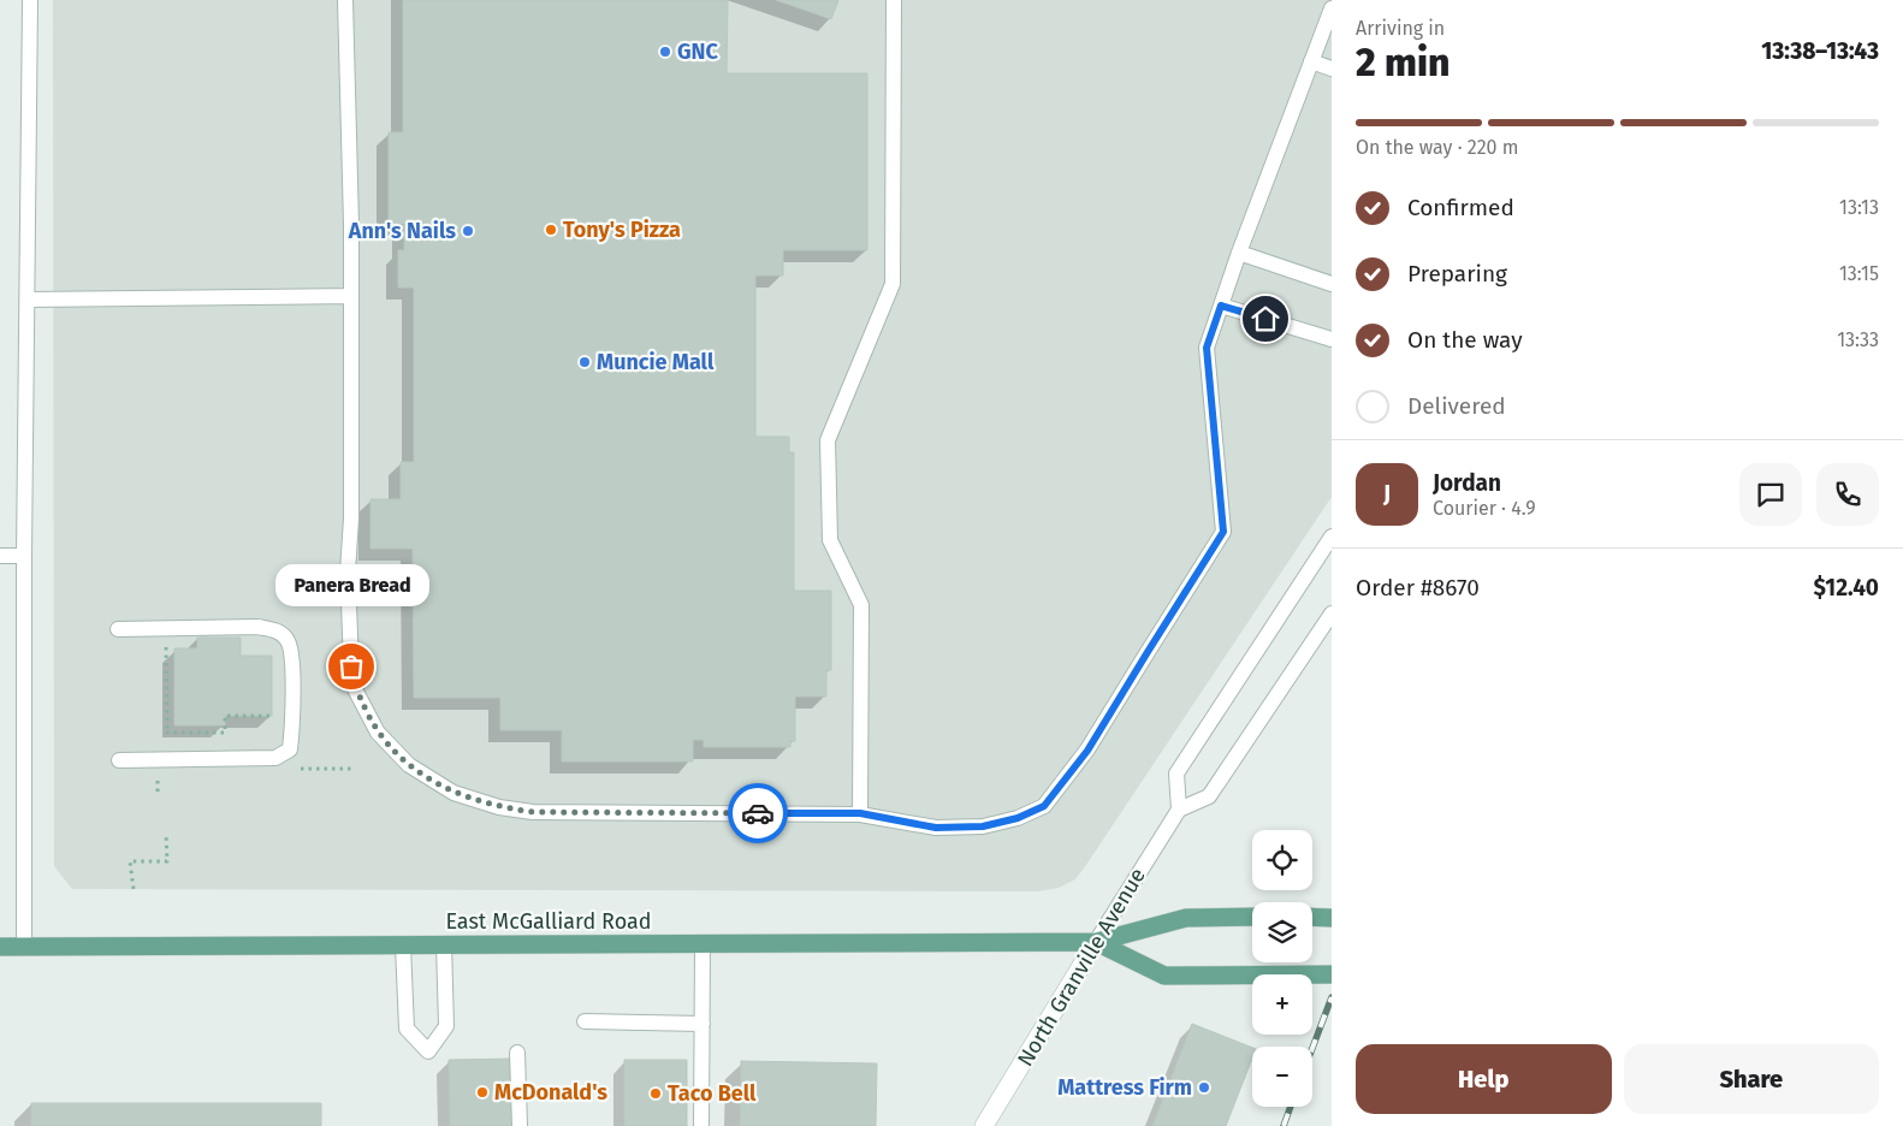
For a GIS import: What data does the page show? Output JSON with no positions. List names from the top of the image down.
{
  "streets": {
    "main road": ["East McGalliard Road", "North Granville Avenue"]
  },
  "crossings": [
    ["East McGalliard Road", "North Granville Avenue"]
  ],
  "places": [
    "GNC",
    "Tony's Pizza",
    "Ann's Nails",
    "Muncie Mall",
    "Panera Bread",
    "Mattress Firm",
    "McDonald's",
    "Taco Bell"
  ],
  "page": {
    "heading": ["2 min", "Arriving in", "13:38–13:43"],
    "panel": [
      "Jordan",
      "Courier · 4.9",
      "Order #8670",
      "$12.40"
    ],
    "bar": "On the way · 220 m",
    "list": [
      ["Confirmed", "13:13"],
      ["Preparing", "13:15"],
      ["On the way", "13:33"],
      "Delivered"
    ],
    "round": "J",
    "bubble": "Panera Bread",
    "map_buttons": ["+", "−"],
    "buttons": ["Help", "Share"]
  }
}
